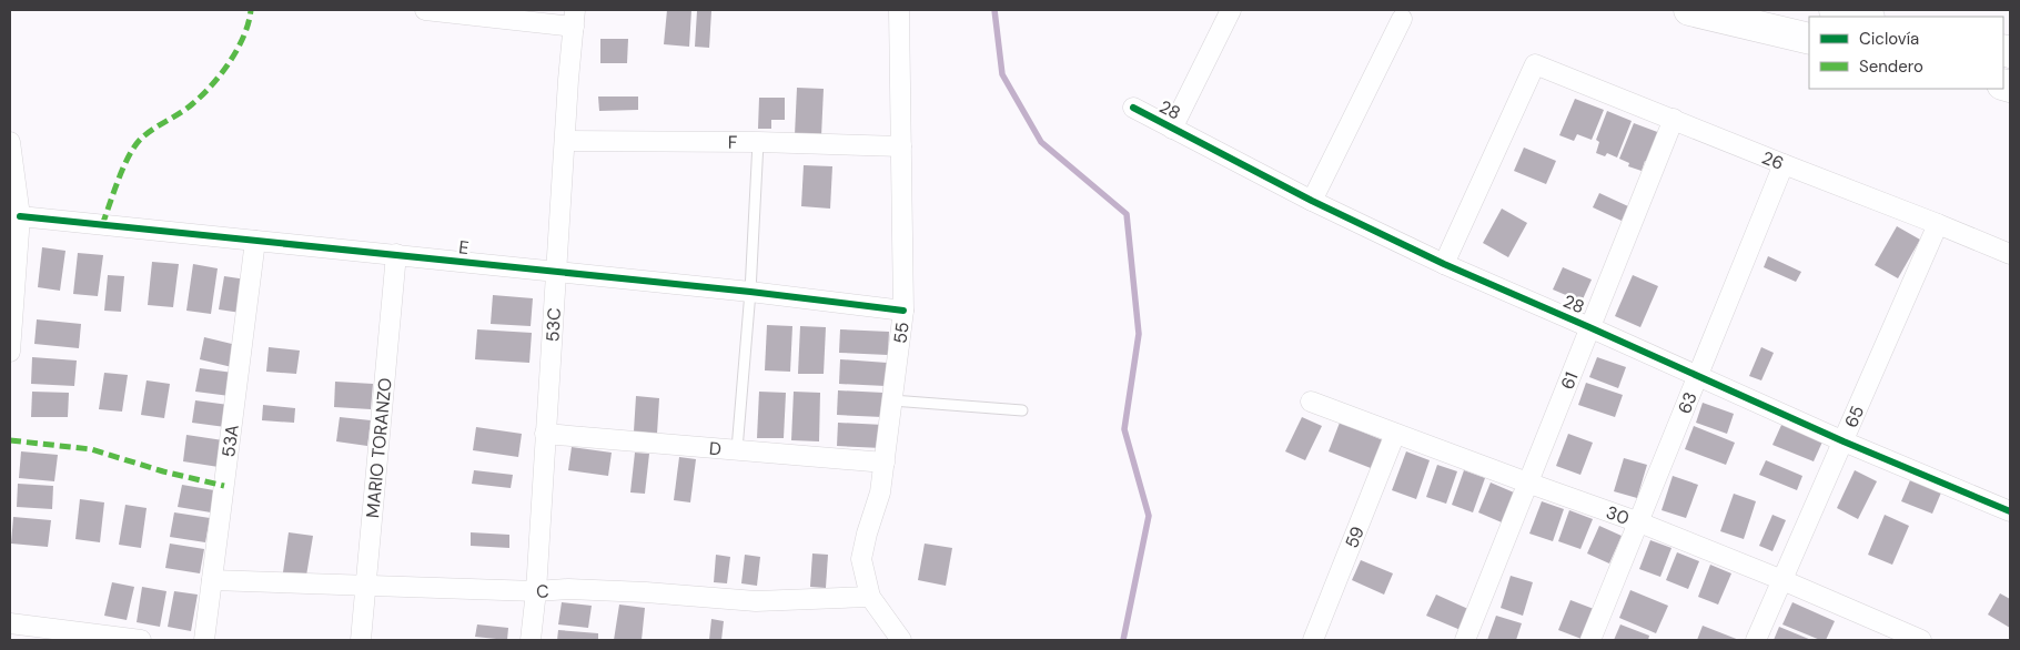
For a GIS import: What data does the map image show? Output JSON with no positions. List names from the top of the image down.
{
  "streets": {
    "street": [
      "28",
      "F",
      "26",
      "E",
      "53C",
      "55",
      "61",
      "63",
      "65",
      "53A",
      "MARIO TORANZO",
      "D",
      "30",
      "59",
      "C"
    ]
  },
  "crossings": [
    ["28", "26"],
    ["28", "61"],
    ["28", "63"],
    ["28", "65"],
    ["F", "53C"],
    ["F", "55"],
    ["26", "61"],
    ["26", "63"],
    ["26", "65"],
    ["E", "53C"],
    ["E", "55"],
    ["E", "53A"],
    ["E", "MARIO TORANZO"],
    ["53C", "D"],
    ["53C", "C"],
    ["55", "D"],
    ["55", "C"],
    ["61", "30"],
    ["63", "30"],
    ["65", "30"],
    ["53A", "C"],
    ["MARIO TORANZO", "C"],
    ["30", "59"]
  ],
  "legend": ["Ciclovía", "Sendero"]
}
